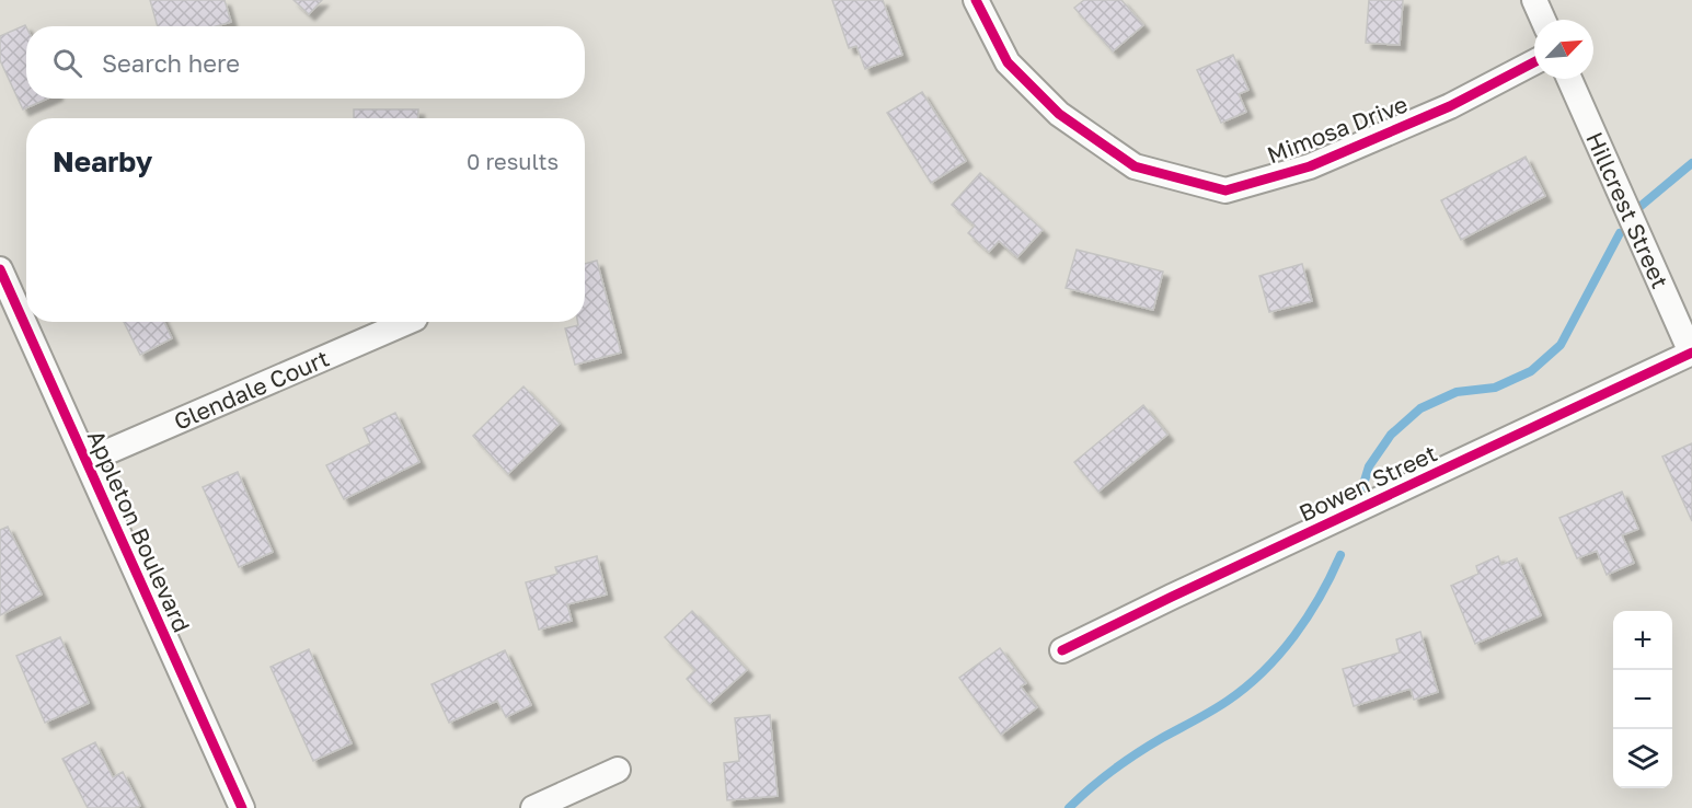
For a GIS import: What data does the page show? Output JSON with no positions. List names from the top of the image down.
{
  "streets": {
    "street": [
      "Mimosa Drive",
      "Hillcrest Street",
      "Glendale Court",
      "Bowen Street",
      "Appleton Boulevard"
    ]
  },
  "crossings": [
    ["Hillcrest Street", "Bowen Street"],
    ["Glendale Court", "Appleton Boulevard"]
  ],
  "north": "top right",
  "page": {
    "search": "Search here",
    "heading": ["Nearby", "0 results"],
    "map_buttons": ["+", "−"]
  }
}
